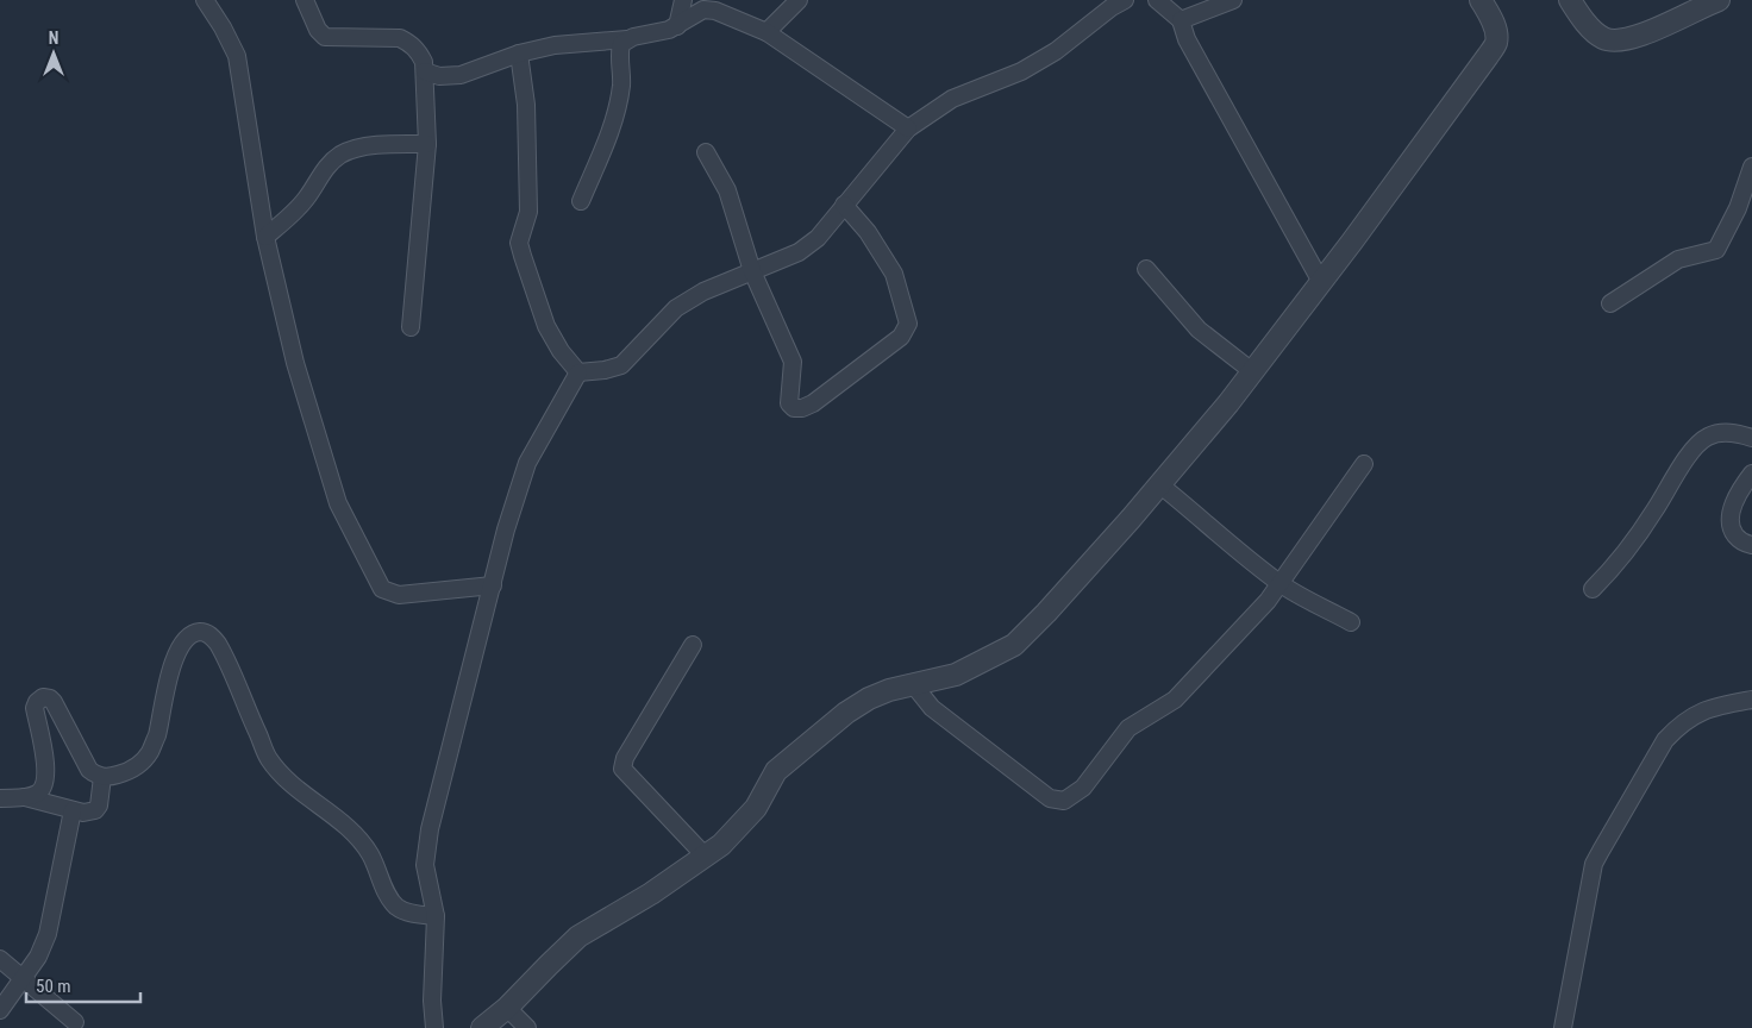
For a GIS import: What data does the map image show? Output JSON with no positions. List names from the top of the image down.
{
  "scale_bar": "50 m",
  "north": "top"
}
